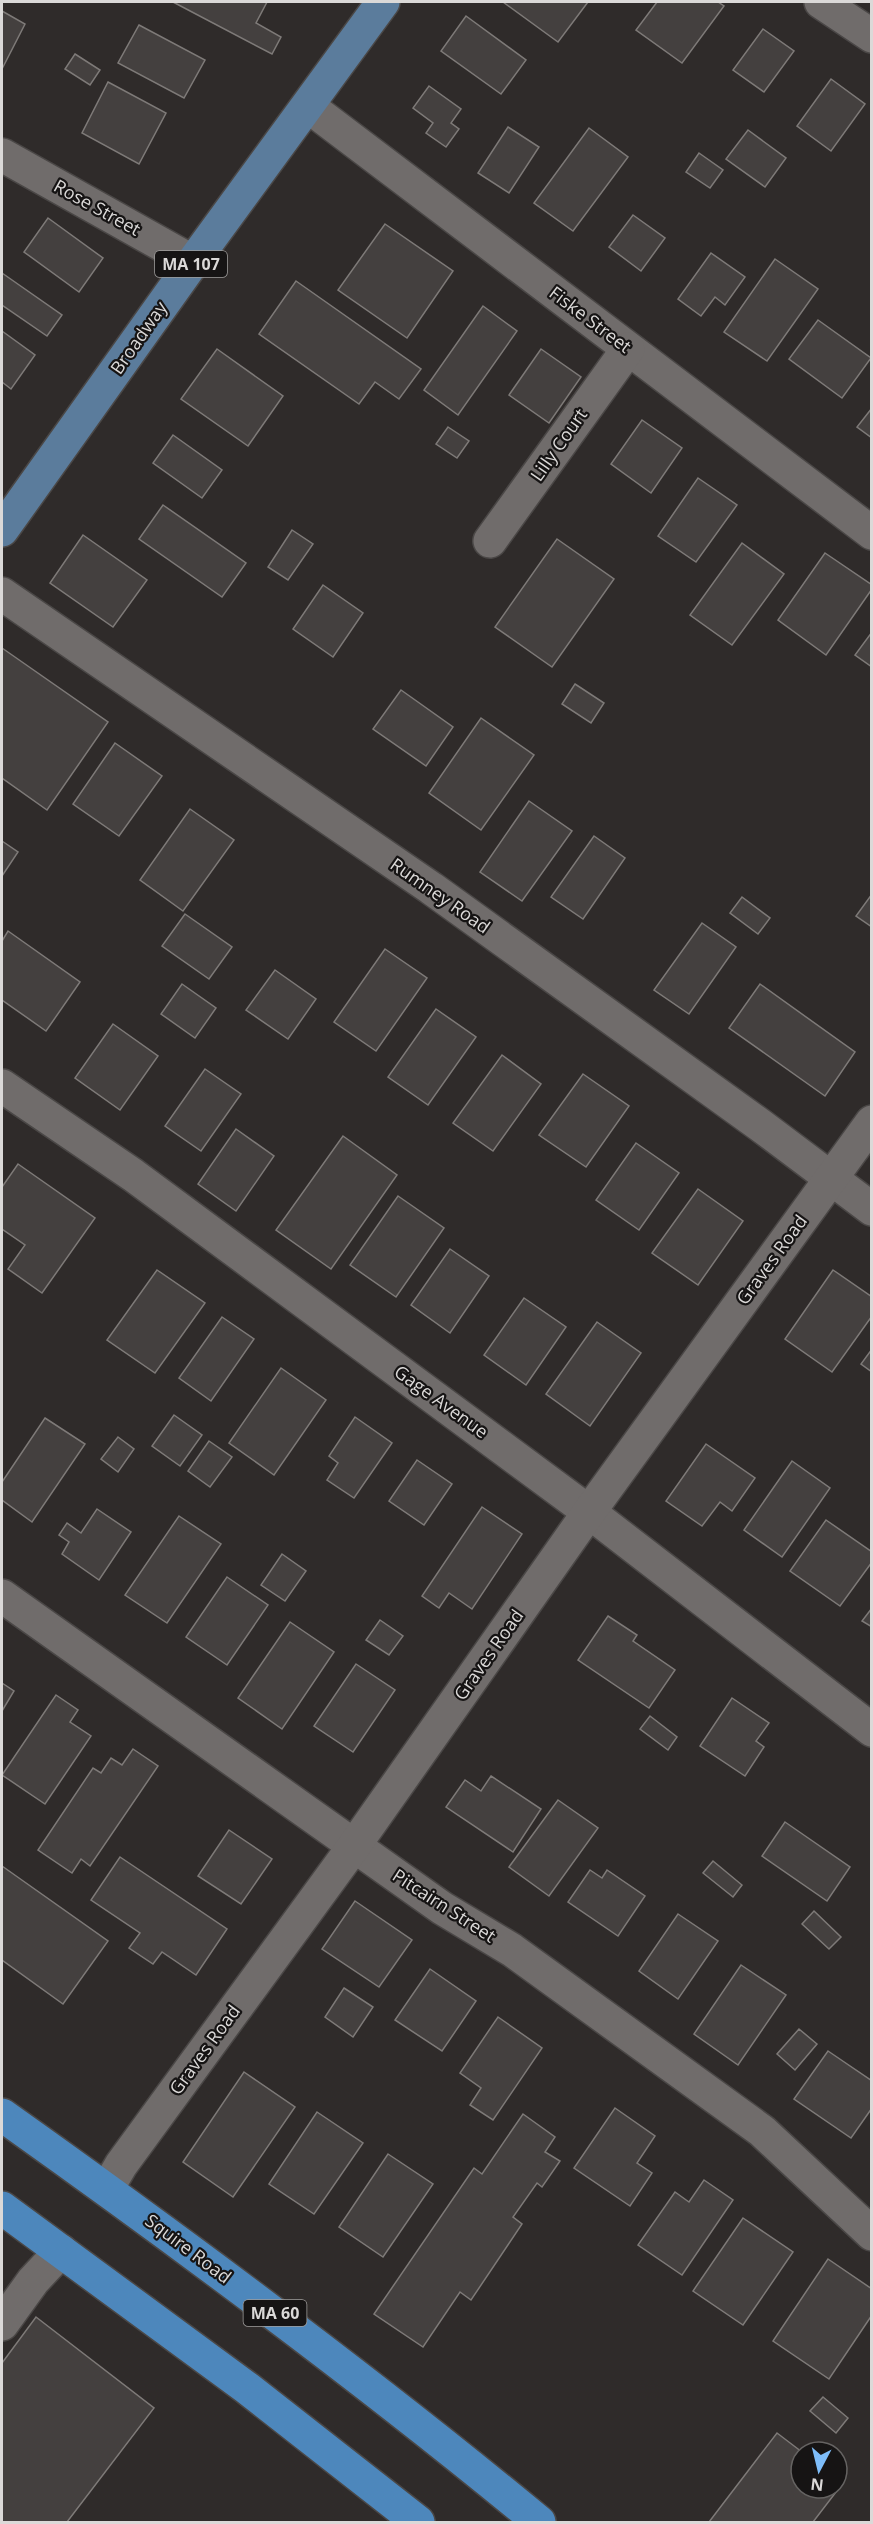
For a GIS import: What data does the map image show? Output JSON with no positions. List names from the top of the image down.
{
  "streets": {
    "highway": ["Squire Road", "MA 60"],
    "main road": ["MA 107", "Broadway"],
    "street": [
      "Rose Street",
      "Fiske Street",
      "Lilly Court",
      "Rumney Road",
      "Graves Road",
      "Gage Avenue",
      "Pitcairn Street"
    ]
  },
  "crossings": [
    ["Rose Street", "Broadway"],
    ["Fiske Street", "Broadway"],
    ["Fiske Street", "Lilly Court"],
    ["Rumney Road", "Graves Road"],
    ["Graves Road", "Gage Avenue"],
    ["Graves Road", "Pitcairn Street"],
    ["Graves Road", "Squire Road"]
  ],
  "north": "bottom"
}
